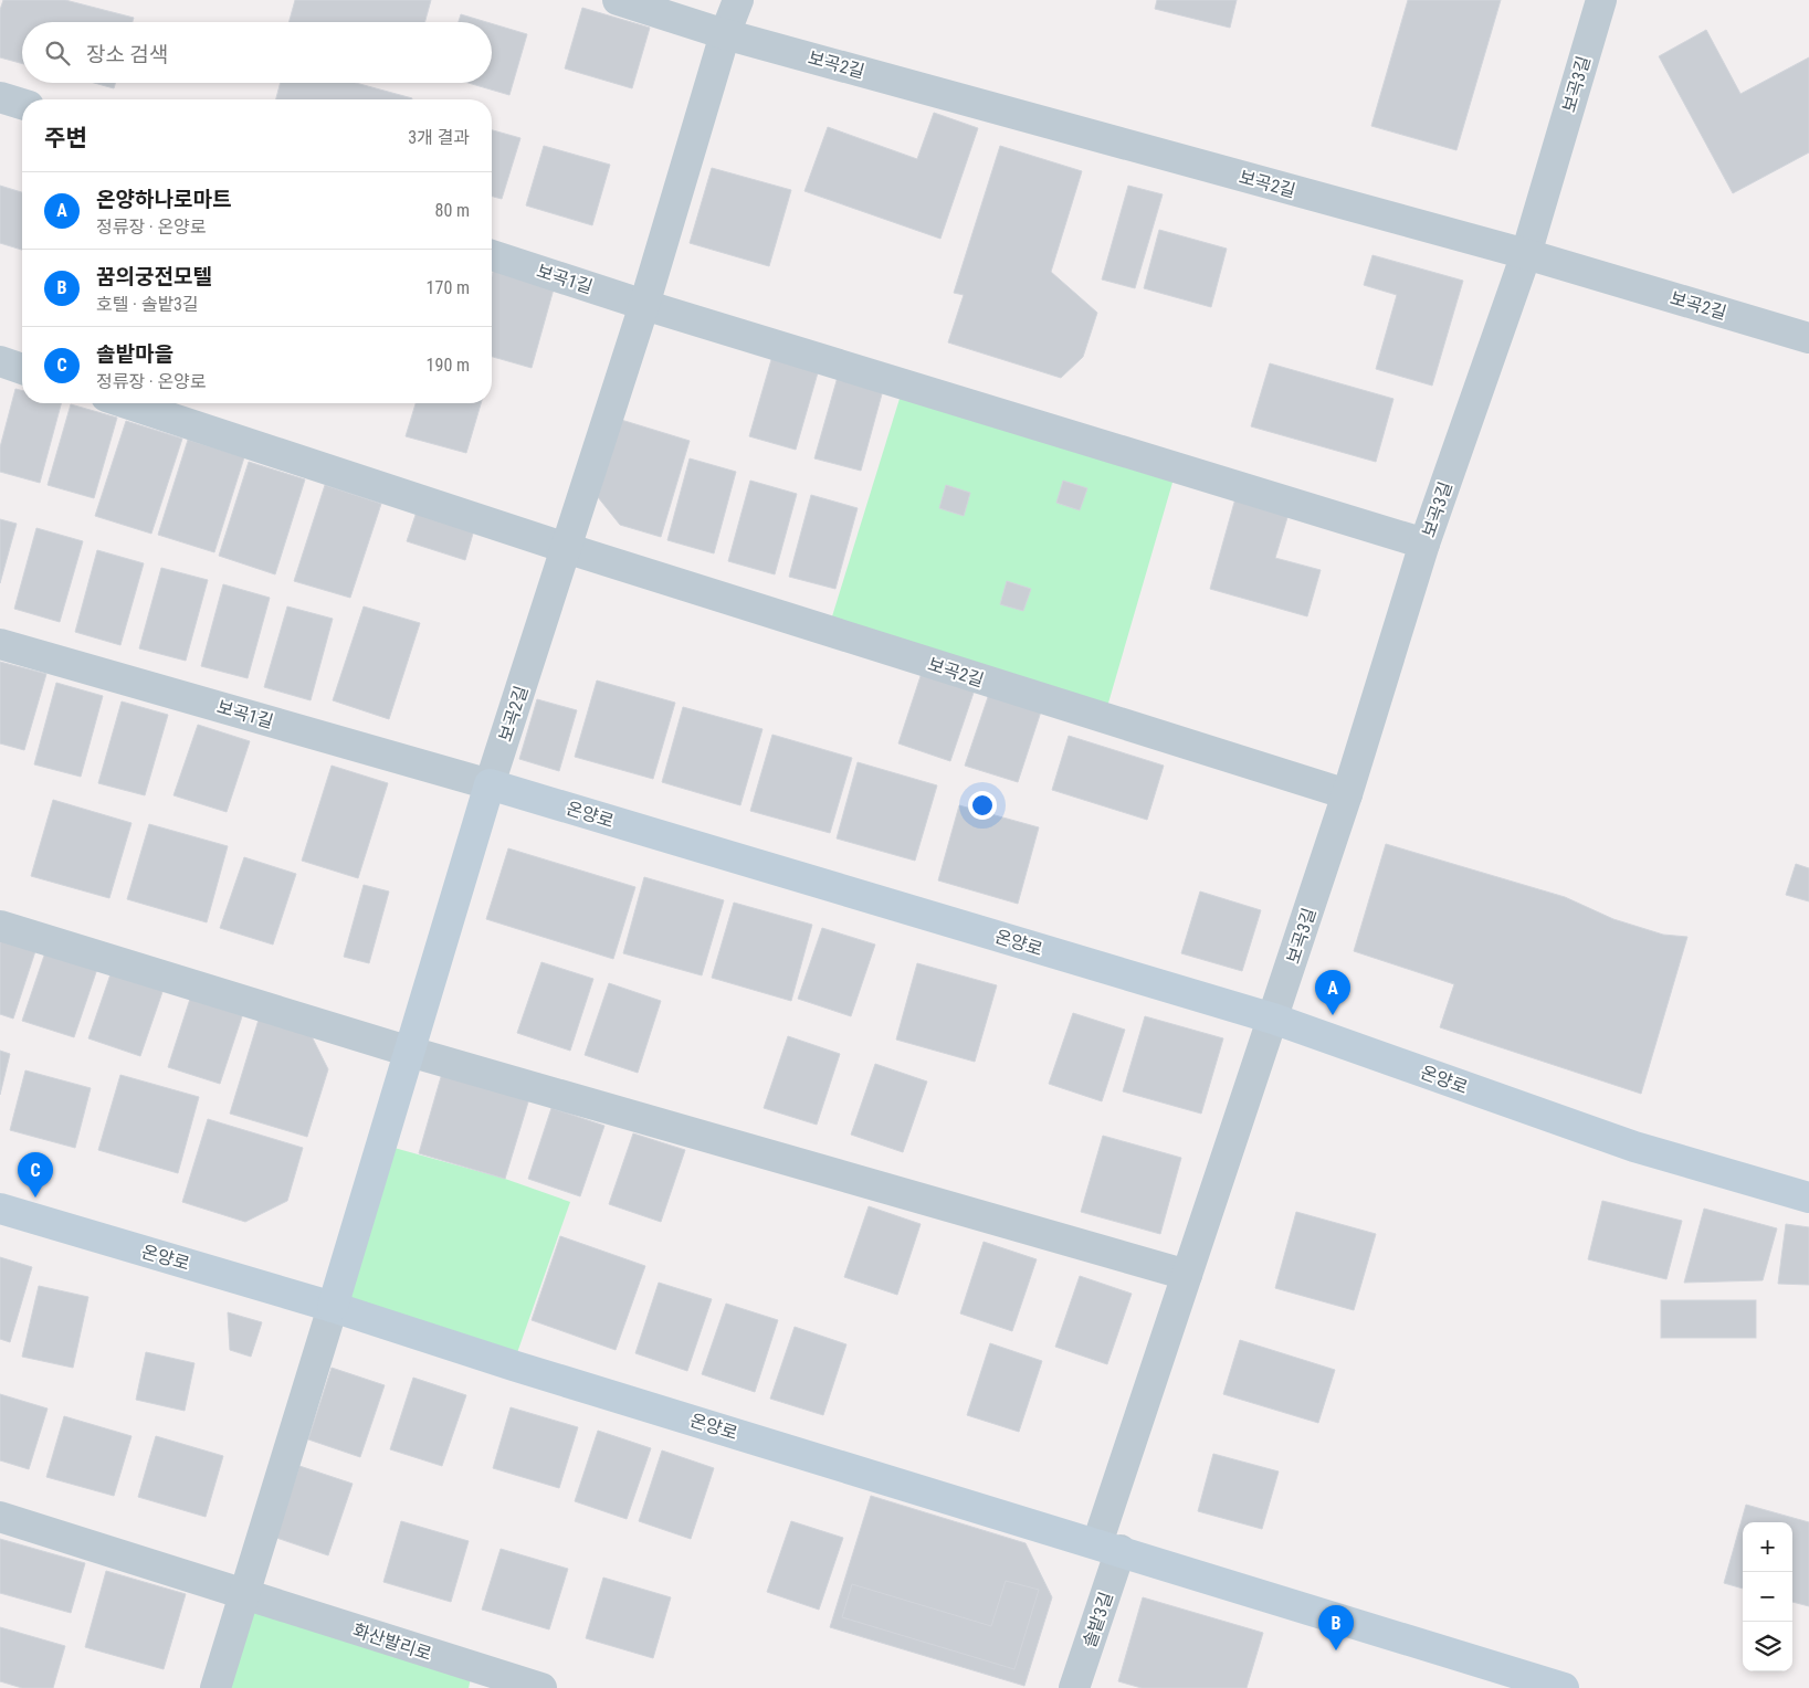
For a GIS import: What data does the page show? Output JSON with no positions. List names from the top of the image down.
{
  "streets": {
    "main road": ["온양로"],
    "street": [
      "보곡2길",
      "보곡3길",
      "보곡1길",
      "솔밭3길",
      "화산발리로"
    ]
  },
  "crossings": [
    ["보곡2길", "보곡3길"],
    ["보곡2길", "보곡1길"],
    ["보곡2길", "온양로"],
    ["보곡3길", "온양로"],
    ["보곡3길", "솔밭3길"],
    ["보곡1길", "온양로"],
    ["온양로", "솔밭3길"]
  ],
  "page": {
    "search": "장소 검색",
    "heading": ["주변", "3개 결과"],
    "list": [
      {
        "mark": "A",
        "name": "온양하나로마트",
        "note": "정류장 · 온양로",
        "value": "80 m"
      },
      {
        "mark": "B",
        "name": "꿈의궁전모텔",
        "note": "호텔 · 솔밭3길",
        "value": "170 m"
      },
      {
        "mark": "C",
        "name": "솔밭마을",
        "note": "정류장 · 온양로",
        "value": "190 m"
      }
    ],
    "pins": ["A", "C", "B"],
    "map_buttons": ["+", "−"]
  }
}
